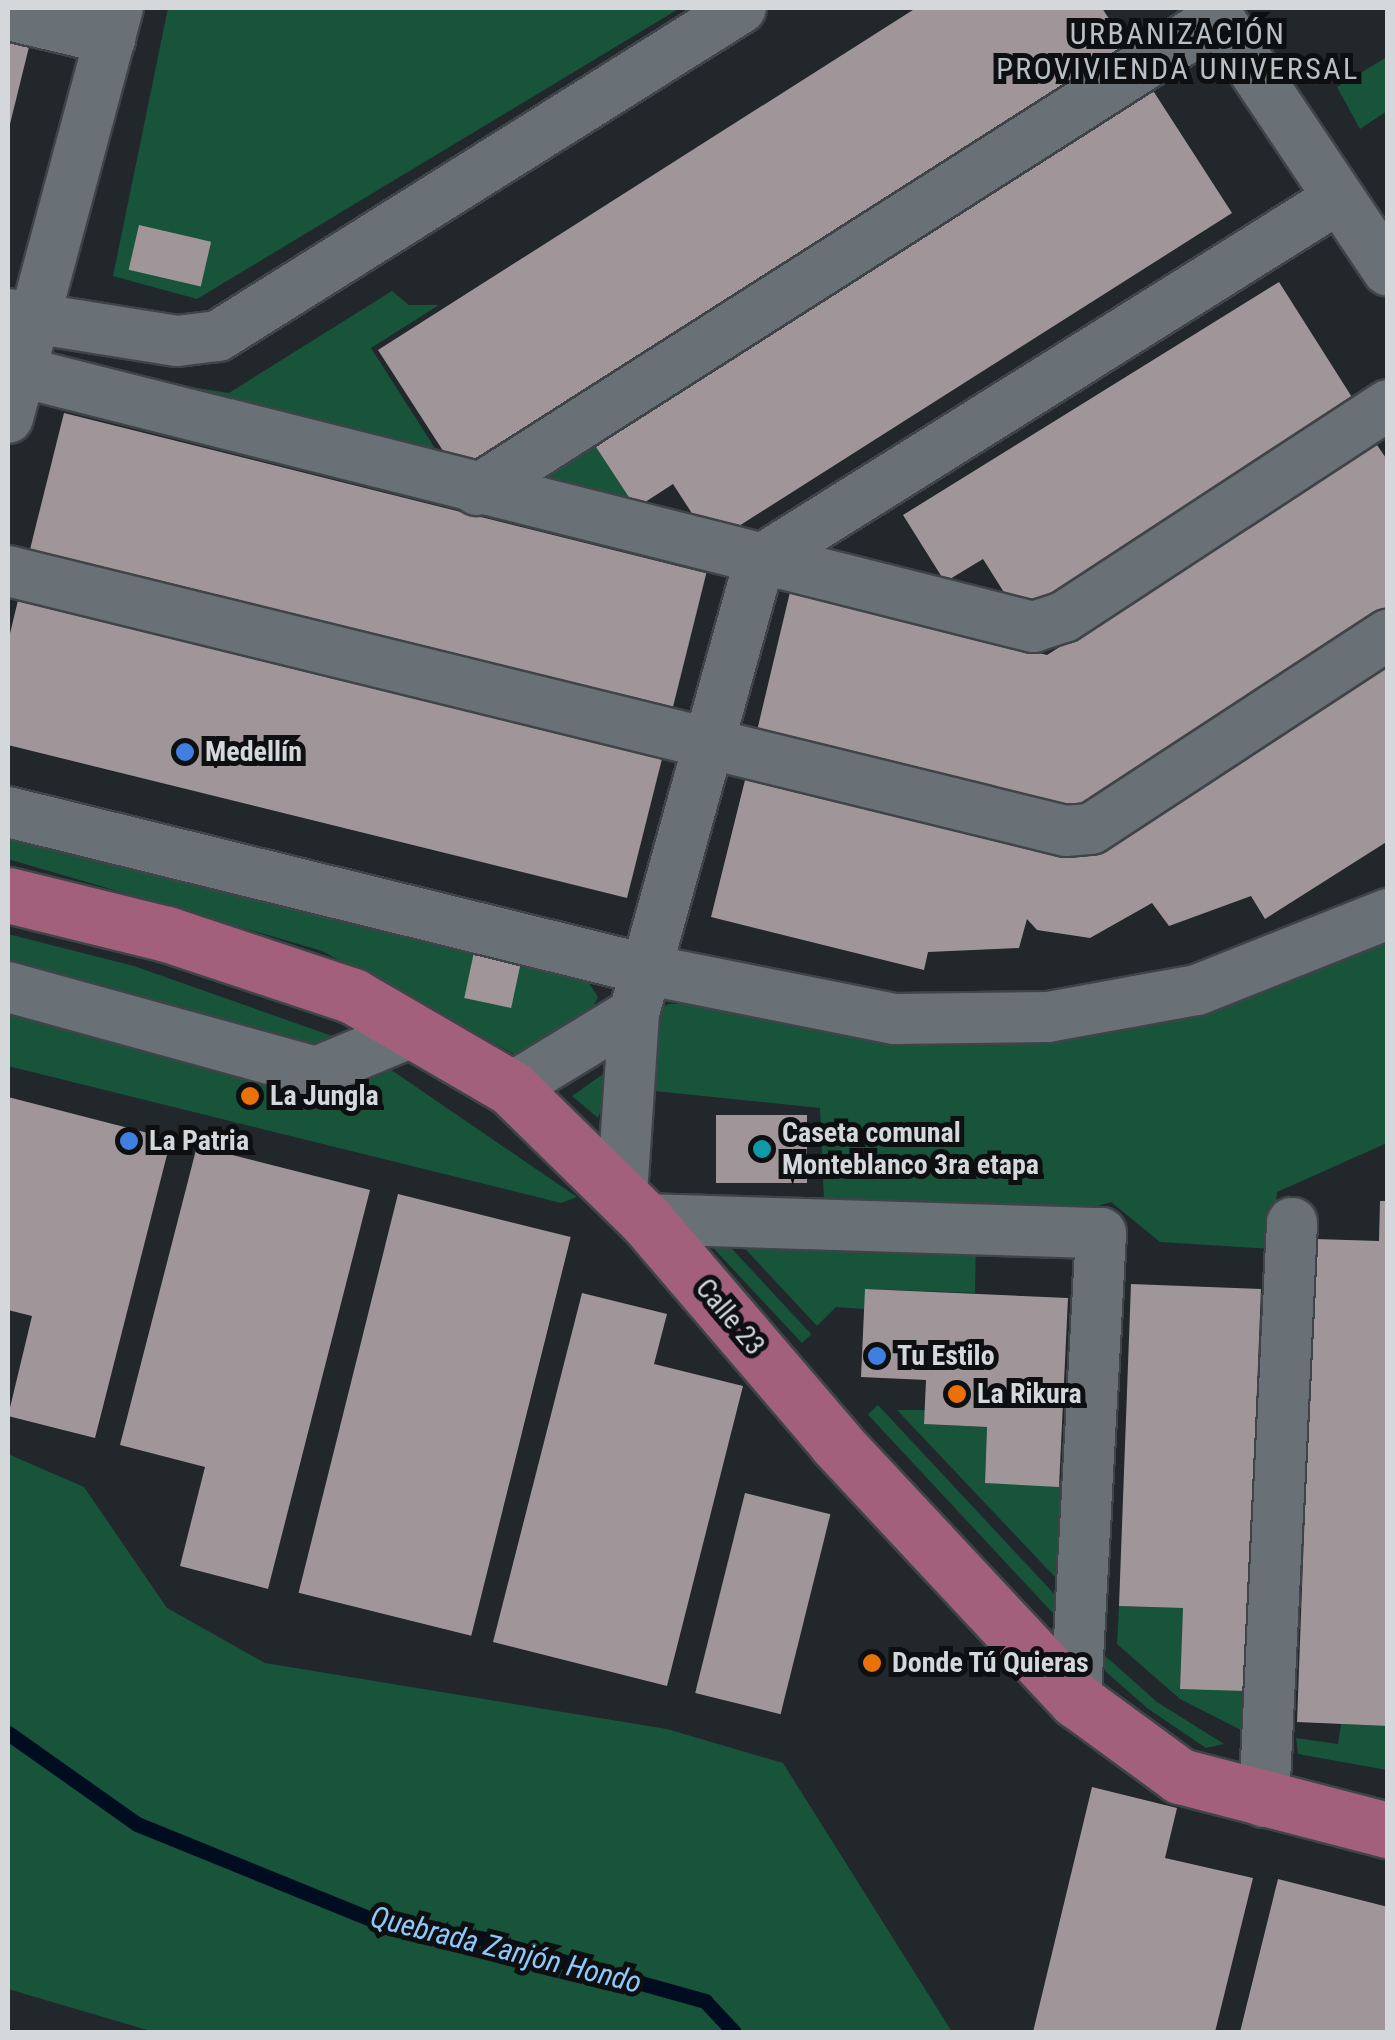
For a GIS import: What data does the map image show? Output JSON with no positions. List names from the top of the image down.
{
  "streets": {
    "main road": ["Calle 23"]
  },
  "districts": ["URBANIZACIÓN PROVIVIENDA UNIVERSAL"],
  "water": ["Quebrada Zanjón Hondo"],
  "places": [
    "Medellín",
    "La Jungla",
    "La Patria",
    "Caseta comunal Monteblanco 3ra etapa",
    "Tu Estilo",
    "La Rikura",
    "Donde Tú Quieras"
  ]
}
